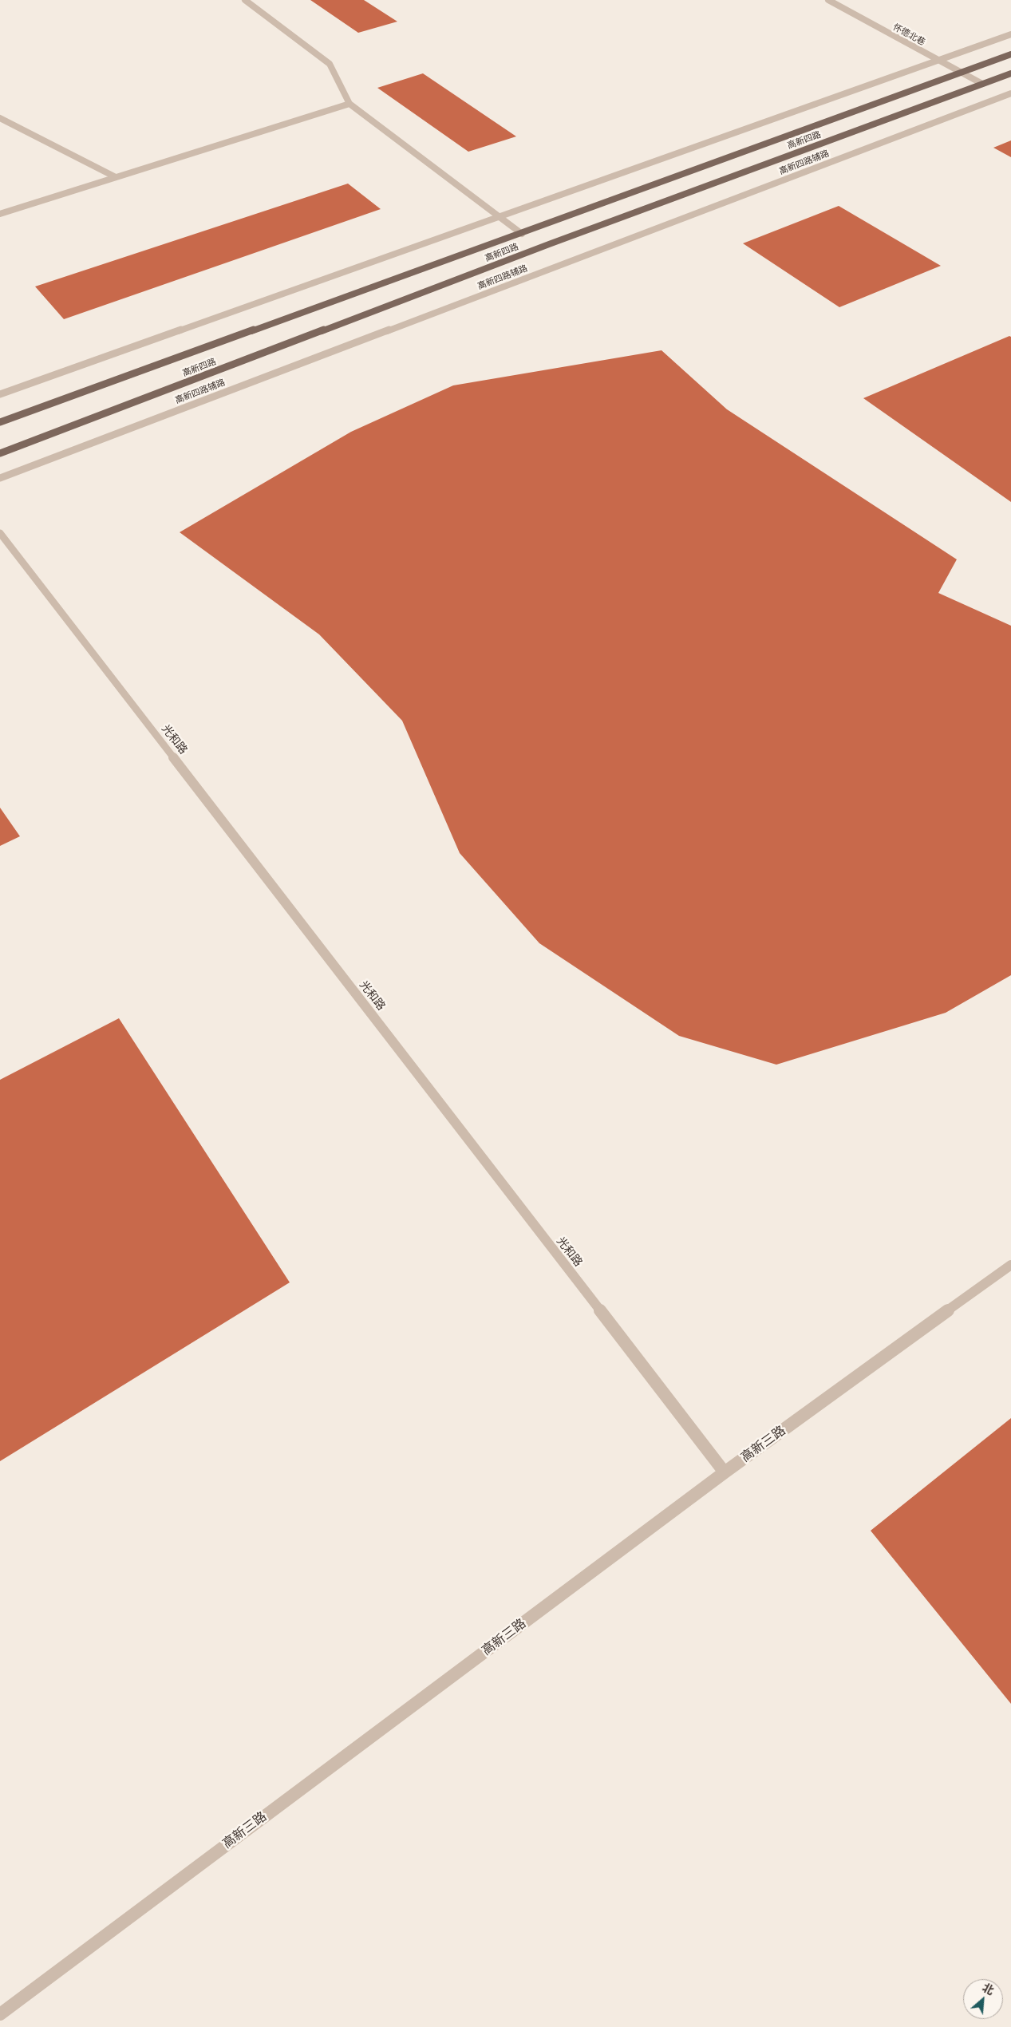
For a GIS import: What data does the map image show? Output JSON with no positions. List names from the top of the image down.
{
  "streets": {
    "main road": ["高新四路"],
    "street": [
      "怀德北巷",
      "高新四路辅路",
      "光和路",
      "高新三路"
    ]
  },
  "crossings": [
    ["怀德北巷", "高新四路"],
    ["光和路", "高新三路"]
  ],
  "north": "top right"
}
